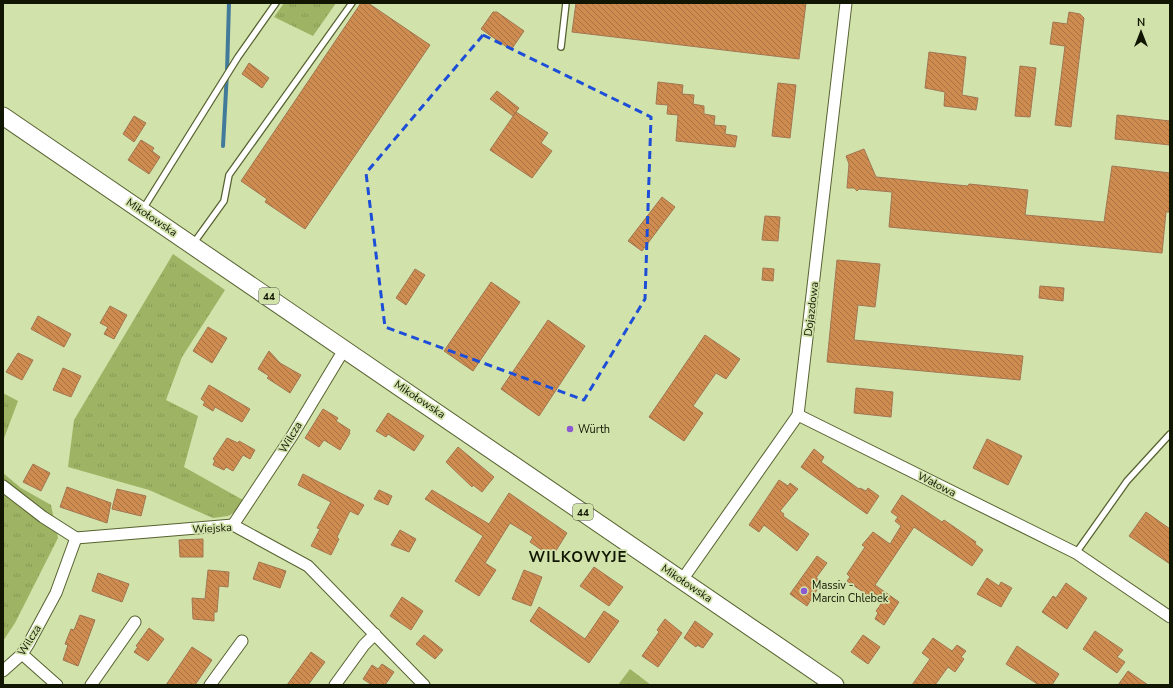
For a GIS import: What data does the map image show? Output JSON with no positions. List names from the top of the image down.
{
  "streets": {
    "main road": ["Mikołowska", "44"],
    "street": [
      "Dojazdowa",
      "Wilcza",
      "Wałowa",
      "Wiejska"
    ]
  },
  "crossings": [
    ["Mikołowska", "Dojazdowa"],
    ["Mikołowska", "Wilcza"],
    ["Dojazdowa", "Wałowa"],
    ["Wilcza", "Wiejska"]
  ],
  "districts": ["WILKOWYJE"],
  "places": ["Würth", "Massiv - Marcin Chlebek"],
  "north": "top"
}
